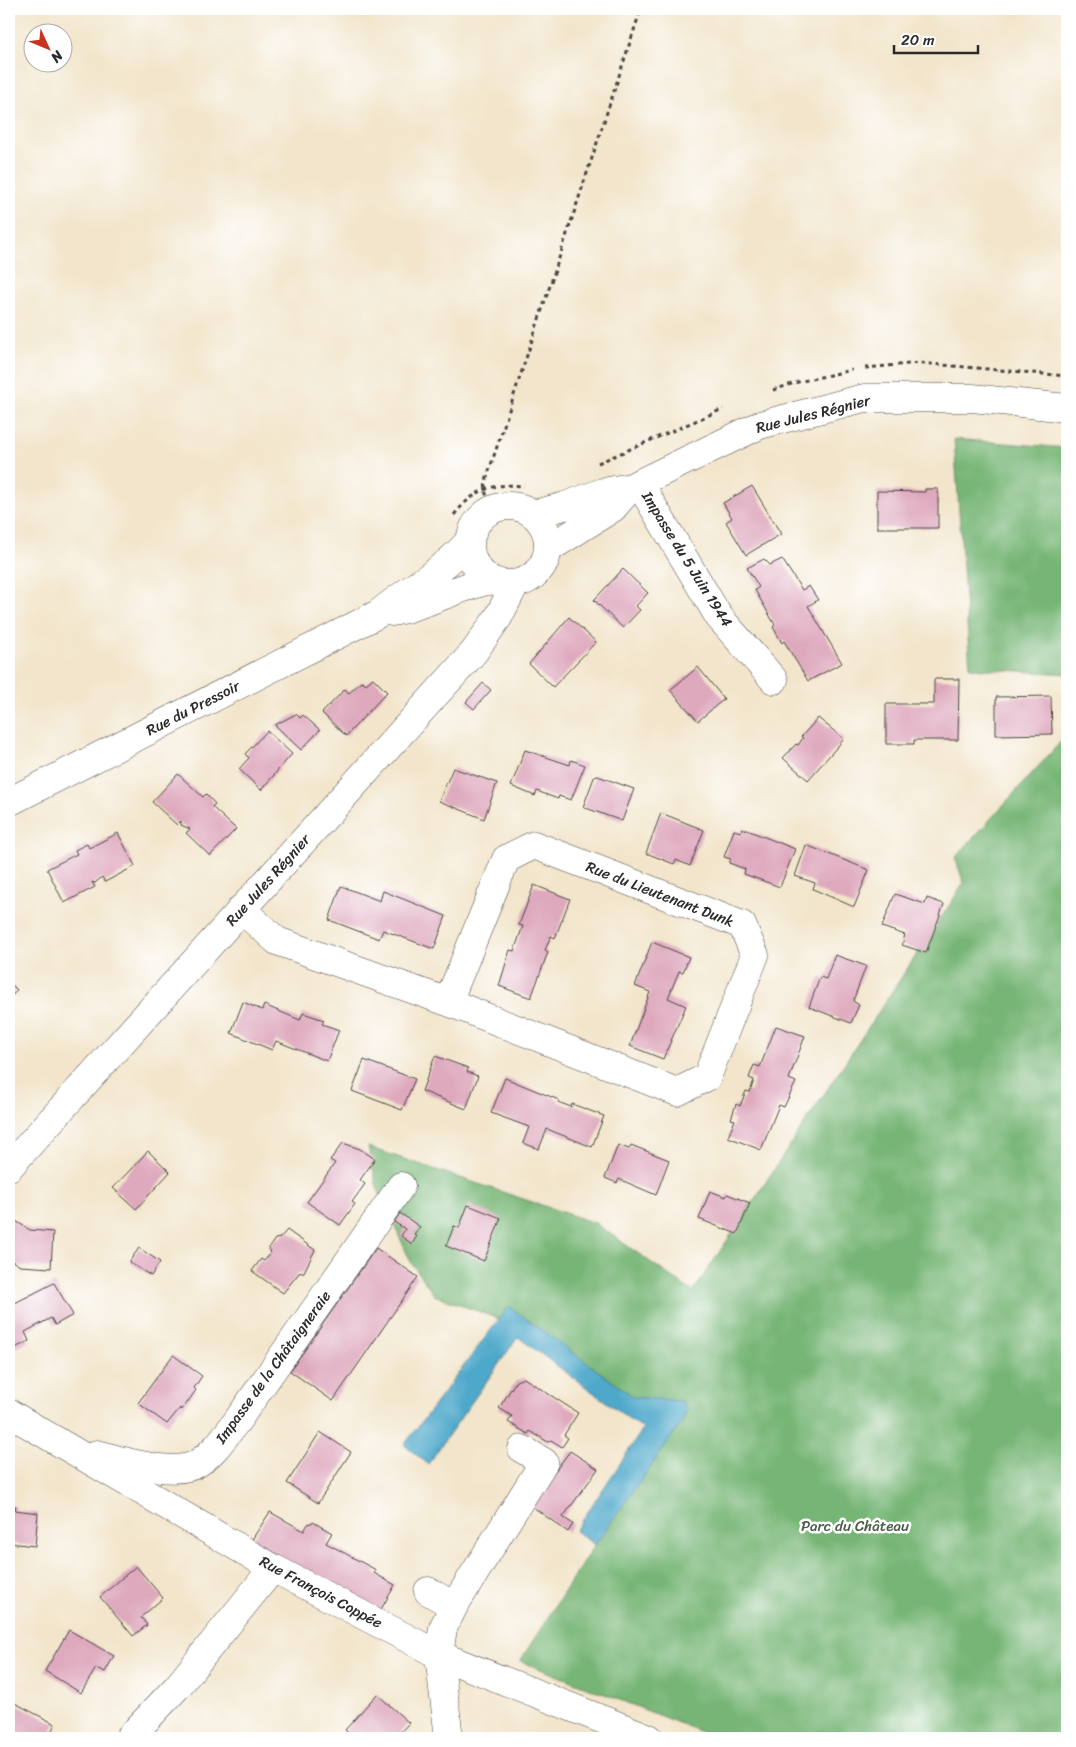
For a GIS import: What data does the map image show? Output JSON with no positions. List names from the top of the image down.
{
  "streets": {
    "street": [
      "Rue Jules Régnier",
      "Impasse du 5 Juin 1944",
      "Rue du Pressoir",
      "Rue du Lieutenant Dunk",
      "Impasse de la Châtaigneraie",
      "Rue François Coppée"
    ]
  },
  "crossings": [
    ["Rue Jules Régnier", "Impasse du 5 Juin 1944"],
    ["Rue Jules Régnier", "Rue du Pressoir"],
    ["Rue Jules Régnier", "Rue du Lieutenant Dunk"],
    ["Impasse de la Châtaigneraie", "Rue François Coppée"]
  ],
  "parks": ["Parc du Château"],
  "scale_bar": "20 m",
  "north": "bottom right"
}
